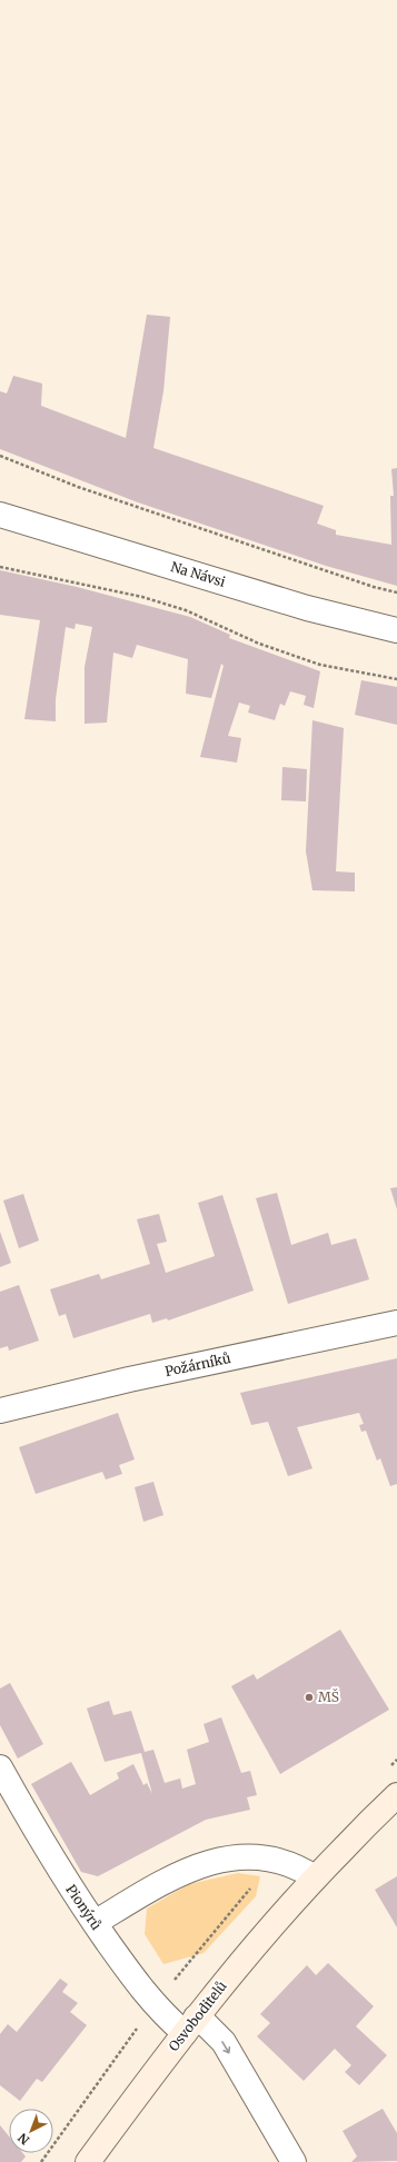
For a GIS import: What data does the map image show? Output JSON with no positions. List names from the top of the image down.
{
  "streets": {
    "main road": ["Osvoboditelů"],
    "street": ["Na Návsi", "Požárníků", "Pionýrů"]
  },
  "crossings": [
    ["Pionýrů", "Osvoboditelů"]
  ],
  "places": ["MŠ"],
  "north": "bottom left"
}
